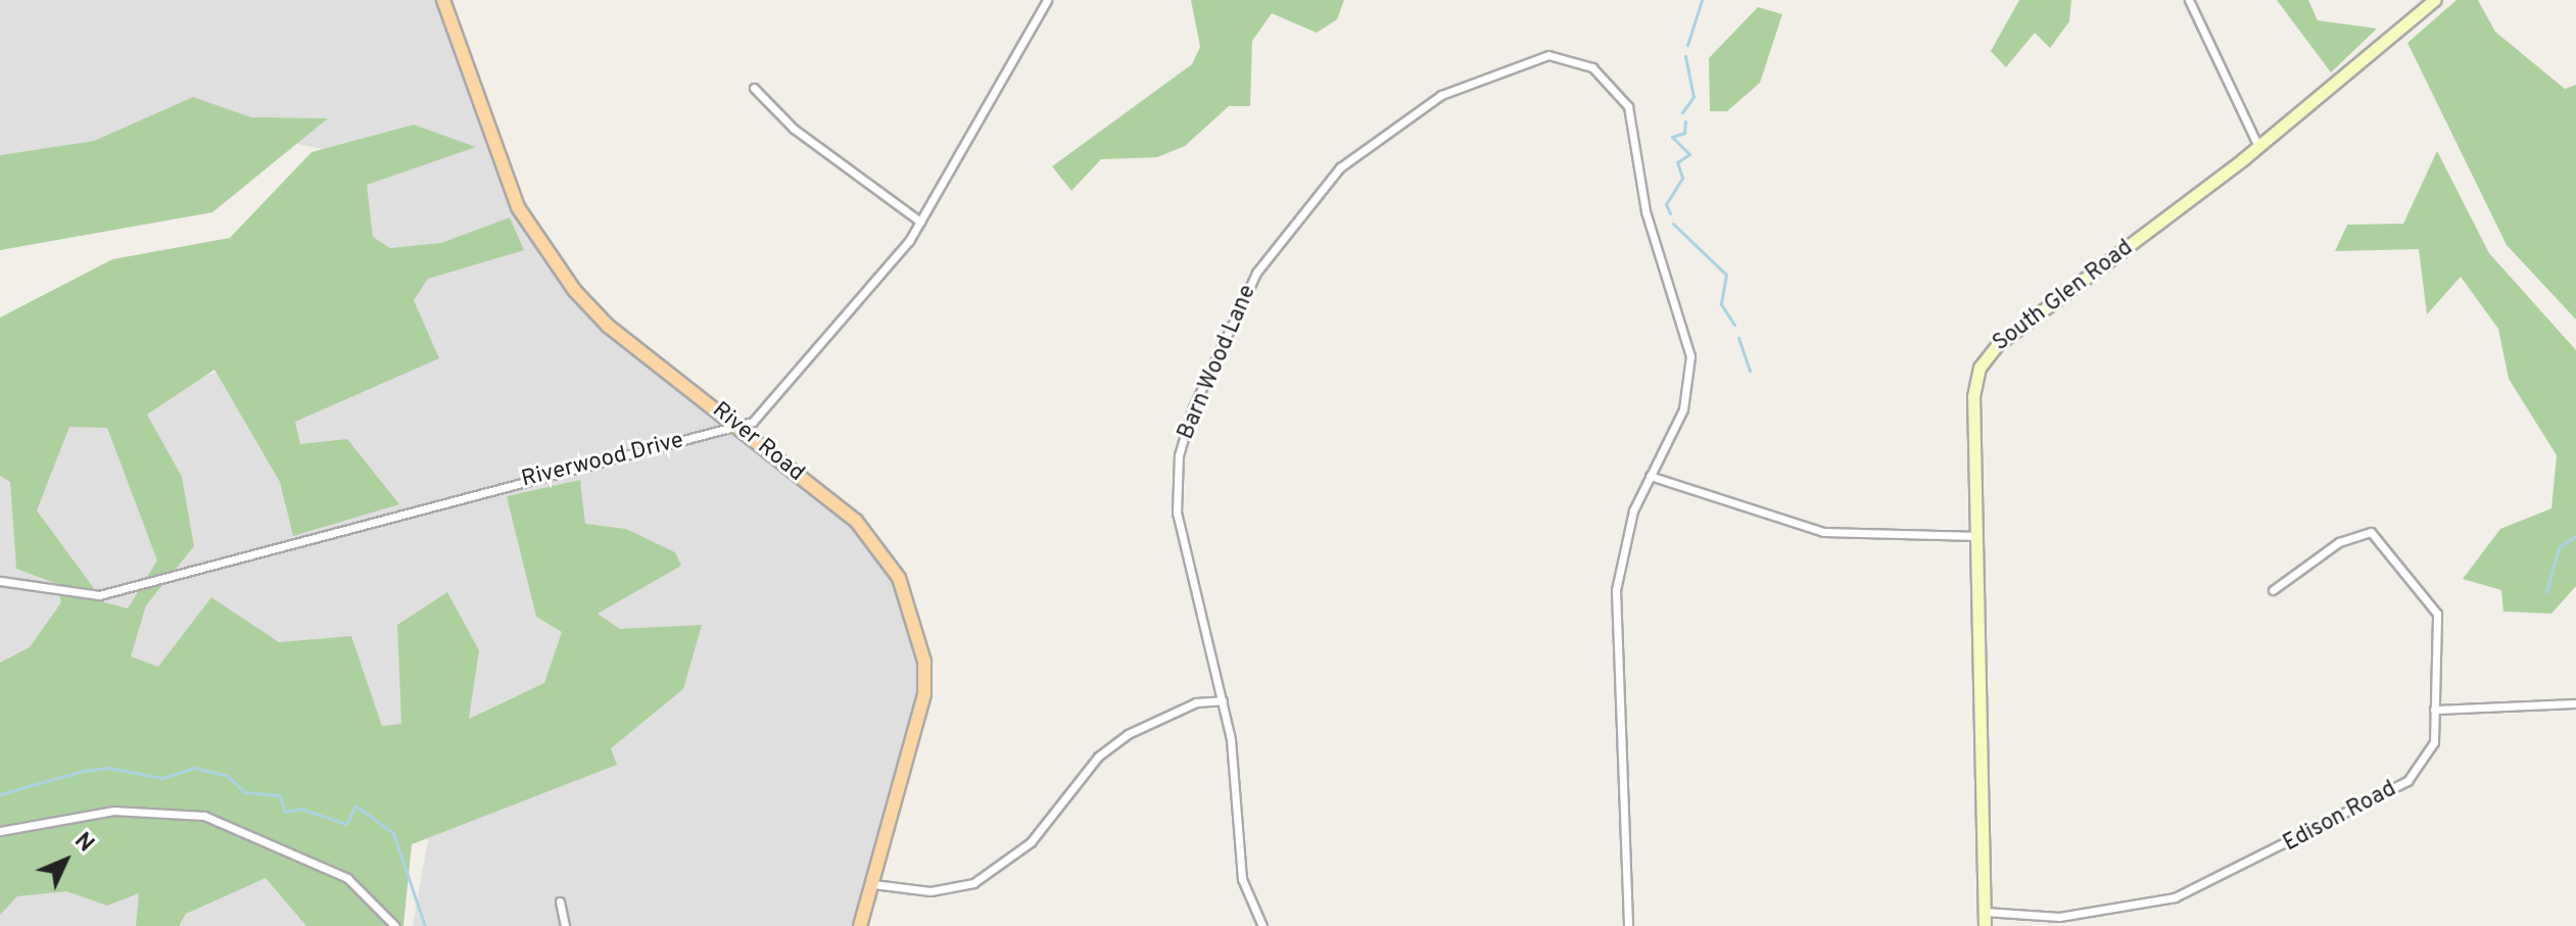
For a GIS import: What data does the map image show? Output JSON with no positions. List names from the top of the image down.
{
  "streets": {
    "main road": ["South Glen Road", "River Road"],
    "street": ["Barn Wood Lane", "Riverwood Drive", "Edison Road"]
  },
  "crossings": [
    ["South Glen Road", "Edison Road"],
    ["River Road", "Riverwood Drive"]
  ],
  "north": "top right"
}
